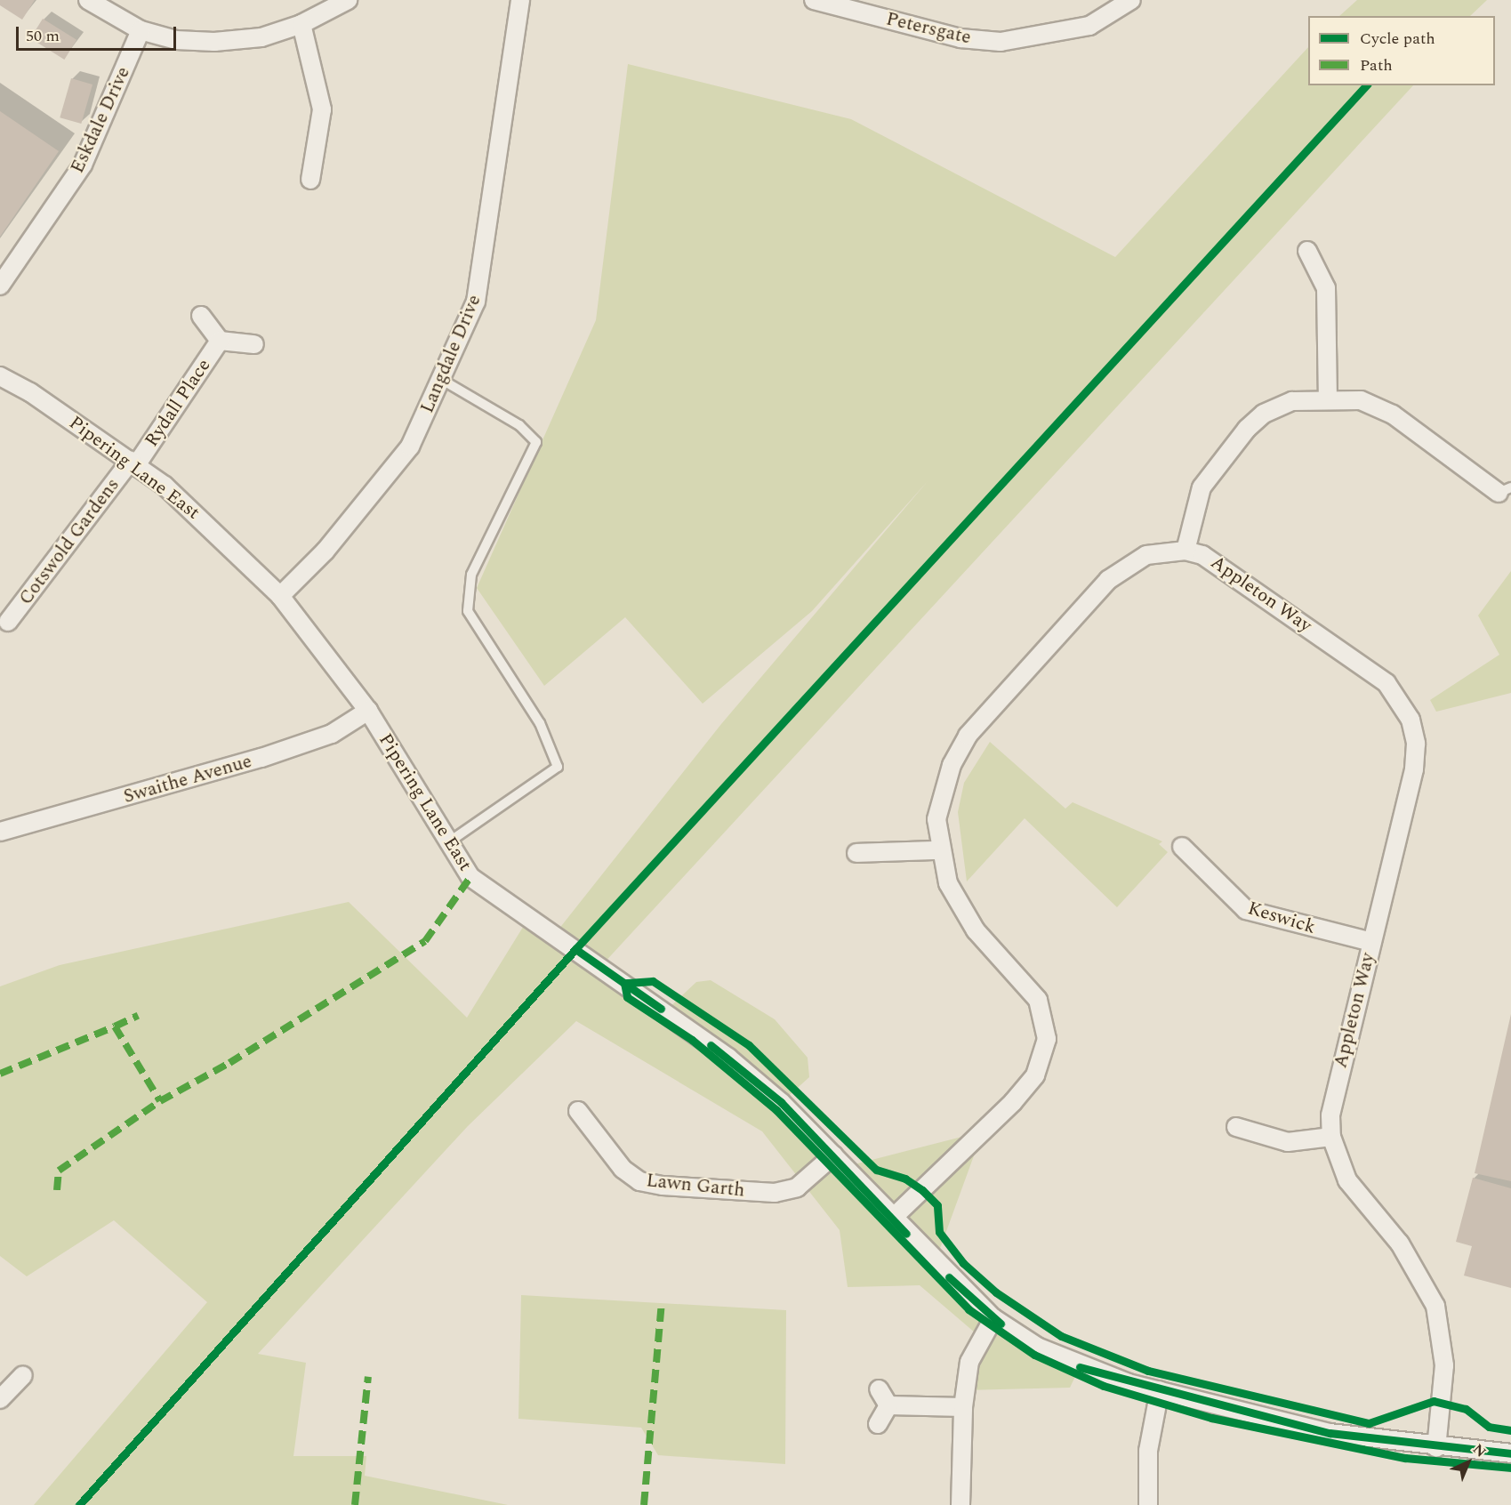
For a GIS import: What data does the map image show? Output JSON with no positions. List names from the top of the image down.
{
  "streets": {
    "street": [
      "Petersgate",
      "Eskdale Drive",
      "Langdale Drive",
      "Rydall Place",
      "Pipering Lane East",
      "Cotswold Gardens",
      "Appleton Way",
      "Swaithe Avenue",
      "Keswick",
      "Lawn Garth"
    ]
  },
  "crossings": [
    ["Langdale Drive", "Pipering Lane East"],
    ["Rydall Place", "Pipering Lane East"],
    ["Rydall Place", "Cotswold Gardens"],
    ["Pipering Lane East", "Cotswold Gardens"],
    ["Pipering Lane East", "Appleton Way"],
    ["Pipering Lane East", "Swaithe Avenue"],
    ["Pipering Lane East", "Lawn Garth"],
    ["Appleton Way", "Keswick"]
  ],
  "legend": ["Cycle path", "Path"],
  "scale_bar": "50 m",
  "north": "top right"
}
